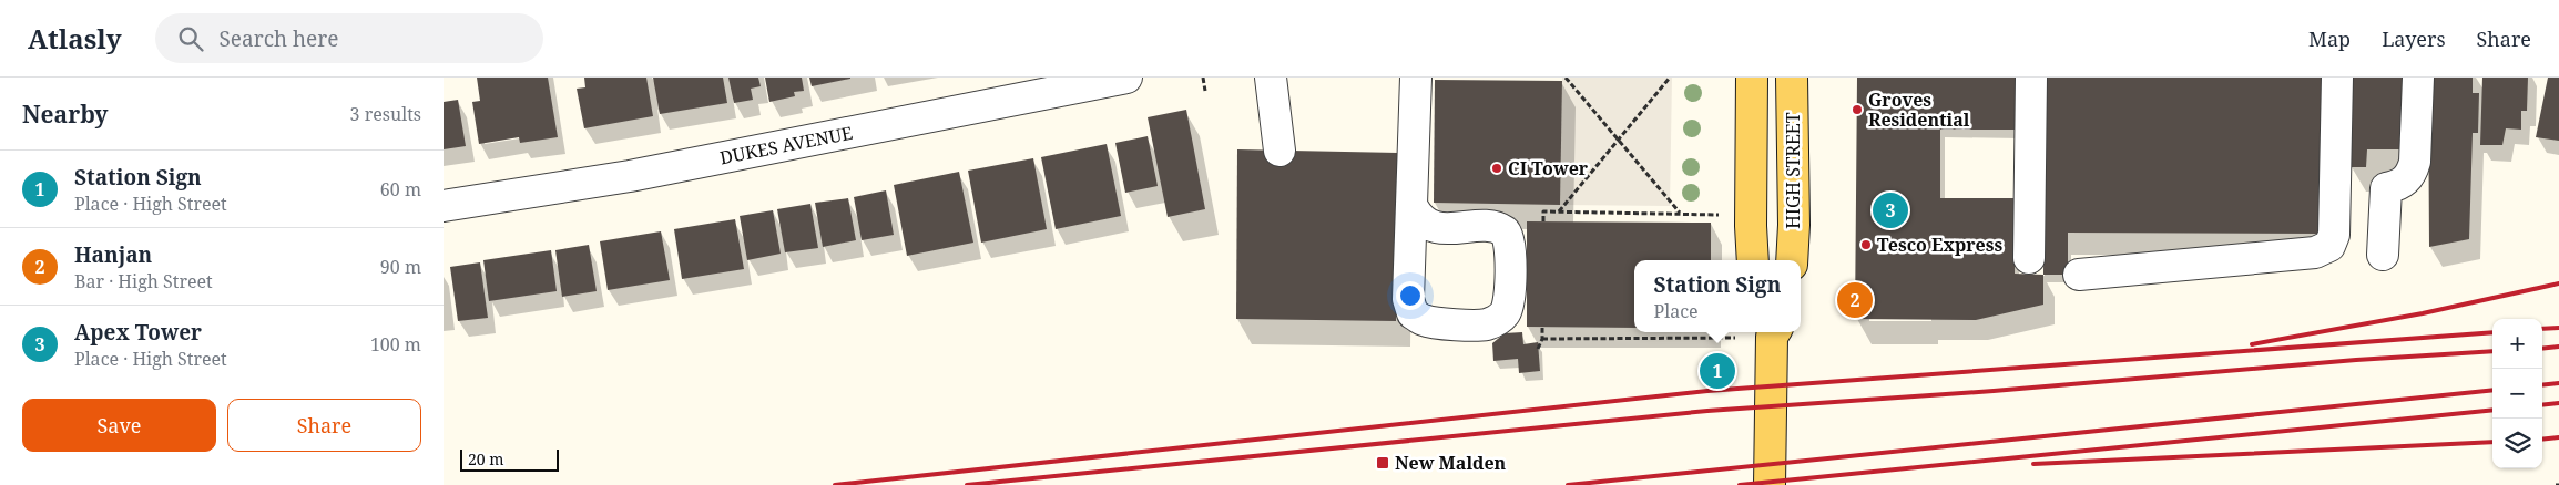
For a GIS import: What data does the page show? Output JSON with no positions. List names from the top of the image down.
{
  "streets": {
    "main road": ["HIGH STREET"],
    "street": ["DUKES AVENUE"]
  },
  "places": {
    "other": ["Groves Residential", "CI Tower", "Tesco Express"],
    "transit": ["New Malden"]
  },
  "scale_bar": "20 m",
  "page": {
    "header": "Atlasly",
    "search": "Search here",
    "nav": ["Map", "Layers", "Share"],
    "heading": ["Nearby", "3 results"],
    "list": [
      {
        "mark": "1",
        "name": "Station Sign",
        "note": "Place · High Street",
        "value": "60 m"
      },
      {
        "mark": "2",
        "name": "Hanjan",
        "note": "Bar · High Street",
        "value": "90 m"
      },
      {
        "mark": "3",
        "name": "Apex Tower",
        "note": "Place · High Street",
        "value": "100 m"
      }
    ],
    "pins": ["3", "2", "1"],
    "popup": ["Station Sign", "Place"],
    "map_buttons": ["+", "−"],
    "buttons": ["Save", "Share"],
    "scale": "20 m"
  }
}
